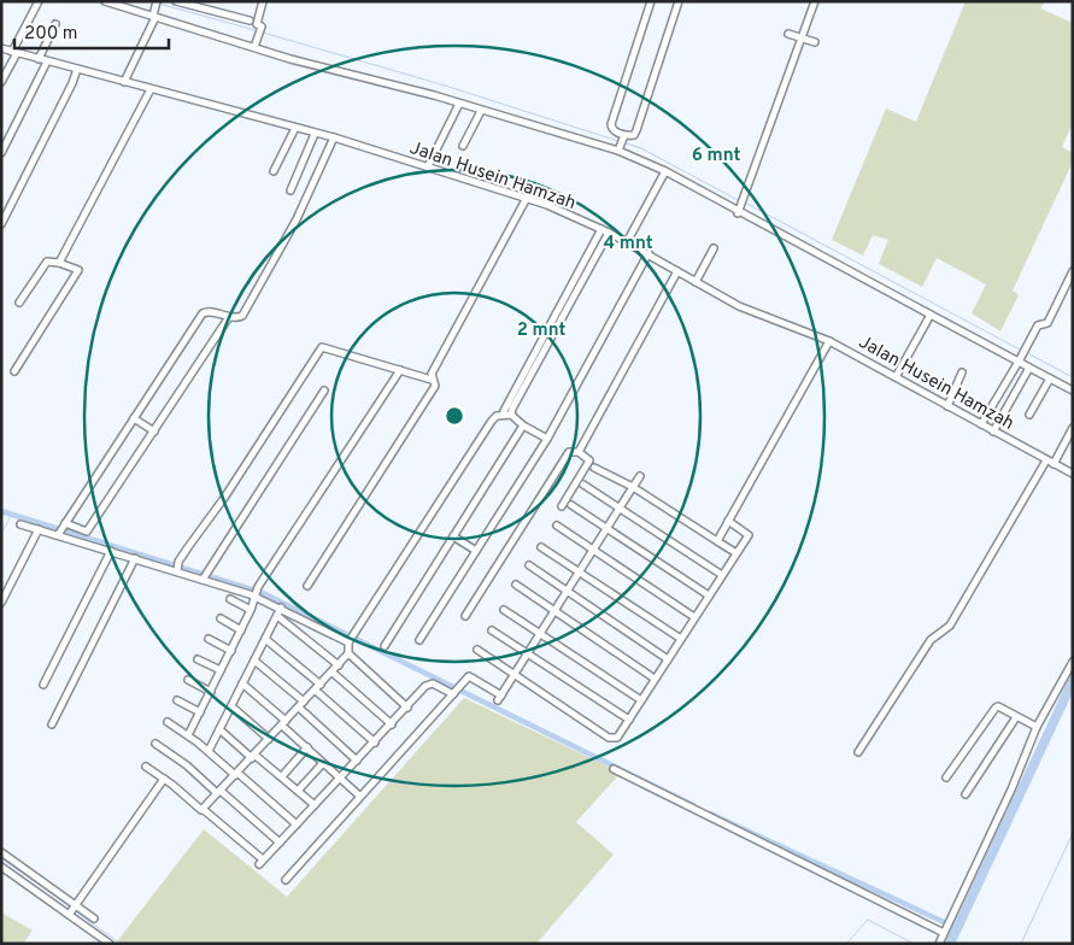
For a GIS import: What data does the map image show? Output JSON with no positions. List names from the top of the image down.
{
  "streets": {
    "street": ["Jalan Husein Hamzah"]
  },
  "scale_bar": "200 m",
  "rings": ["6 mnt", "4 mnt", "2 mnt"]
}
